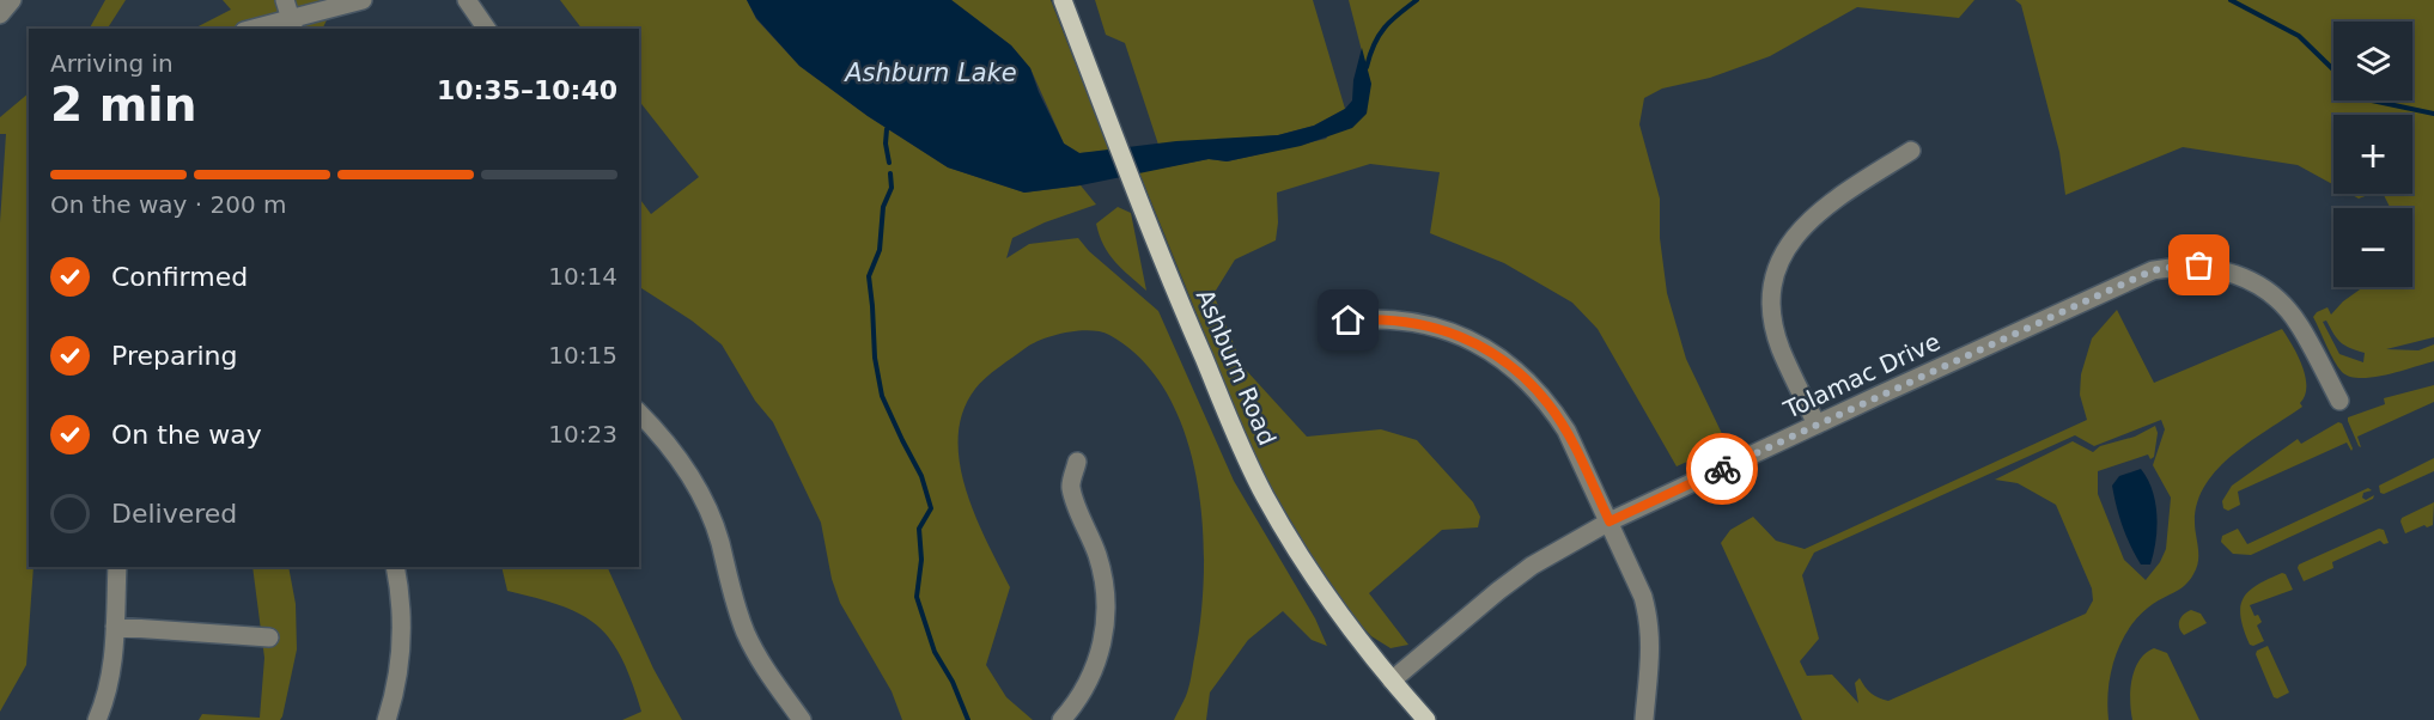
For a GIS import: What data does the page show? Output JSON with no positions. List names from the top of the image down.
{
  "streets": {
    "main road": ["Ashburn Road"],
    "street": ["Tolamac Drive"]
  },
  "crossings": [
    ["Ashburn Road", "Tolamac Drive"]
  ],
  "water": ["Ashburn Lake"],
  "page": {
    "map_buttons": ["+", "−"],
    "heading": ["2 min", "Arriving in", "10:35–10:40"],
    "bar": "On the way · 200 m",
    "list": [
      ["Confirmed", "10:14"],
      ["Preparing", "10:15"],
      ["On the way", "10:23"],
      "Delivered"
    ]
  }
}
